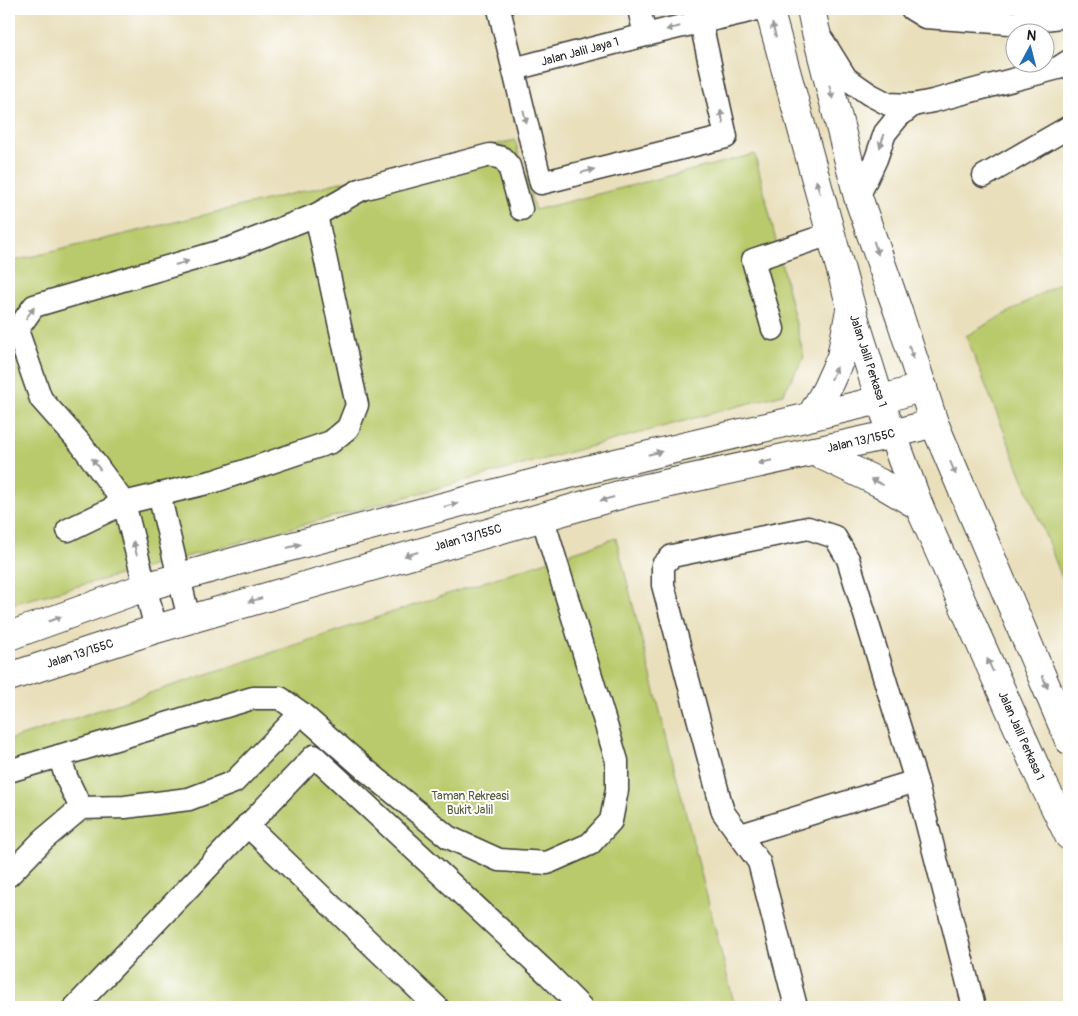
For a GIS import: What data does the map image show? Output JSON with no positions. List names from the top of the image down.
{
  "streets": {
    "main road": ["Jalan Jalil Perkasa 1", "Jalan 13/155C"],
    "lane": ["Jalan Jalil Jaya 1"]
  },
  "crossings": [
    ["Jalan Jalil Perkasa 1", "Jalan 13/155C"]
  ],
  "parks": ["Taman Rekreasi Bukit Jalil"],
  "north": "top"
}
